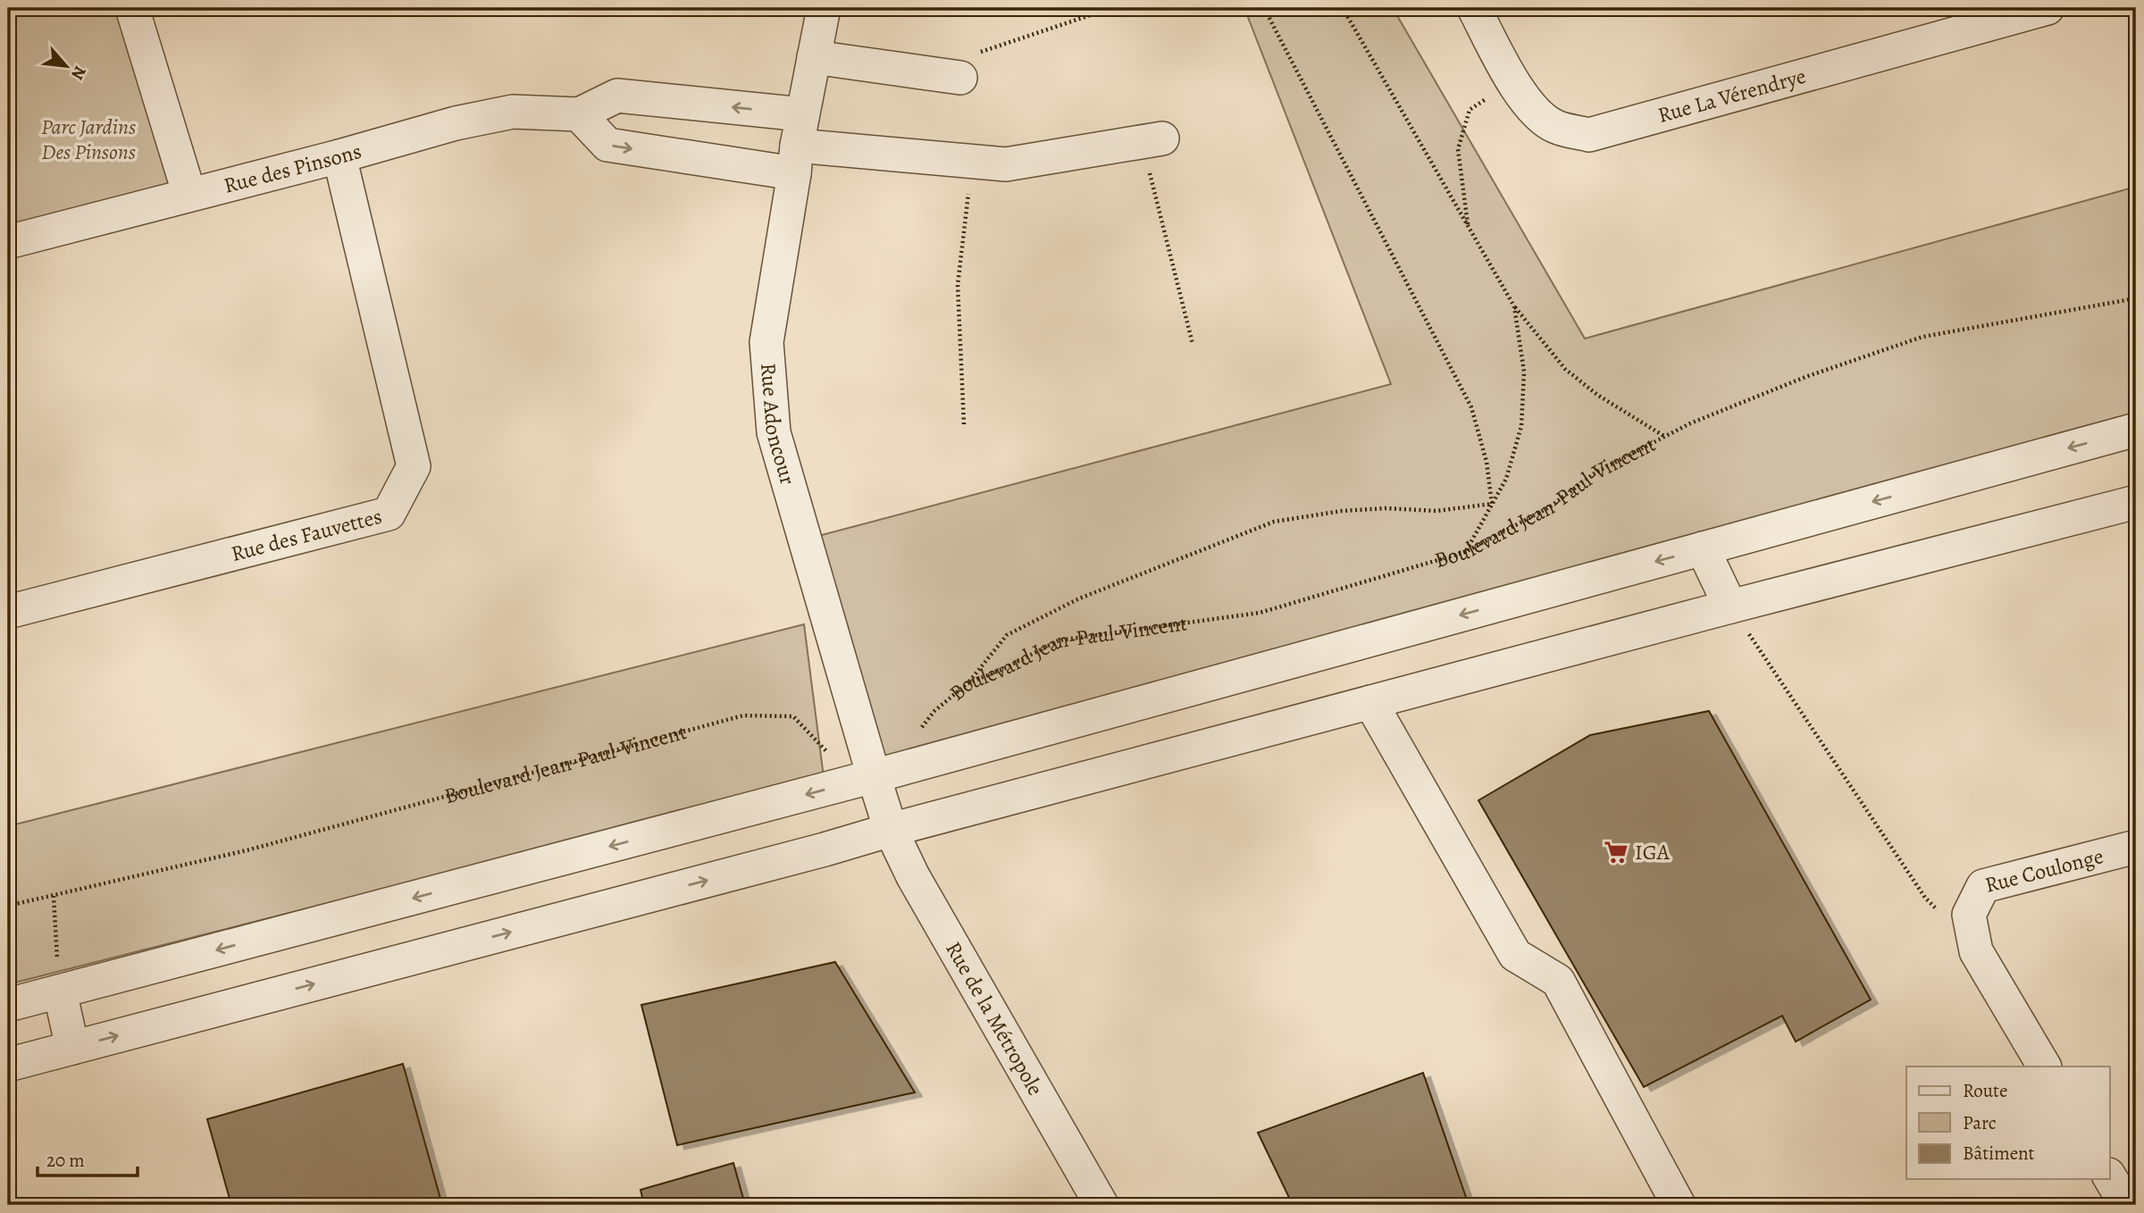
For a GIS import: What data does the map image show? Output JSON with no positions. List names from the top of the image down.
{
  "streets": {
    "street": [
      "Rue La Vérendrye",
      "Rue des Pinsons",
      "Rue Adoncour",
      "Rue des Fauvettes",
      "Rue Coulonge",
      "Rue de la Métropole"
    ],
    "path": ["Boulevard Jean-Paul-Vincent"]
  },
  "crossings": [
    ["Rue des Pinsons", "Rue Adoncour"],
    ["Rue des Pinsons", "Rue des Fauvettes"],
    ["Rue Adoncour", "Boulevard Jean-Paul-Vincent"],
    ["Rue Adoncour", "Rue de la Métropole"]
  ],
  "parks": ["Parc Jardins Des Pinsons"],
  "places": {
    "supermarket": ["IGA"]
  },
  "legend": ["Route", "Parc", "Bâtiment"],
  "scale_bar": "20 m",
  "north": "bottom right"
}
